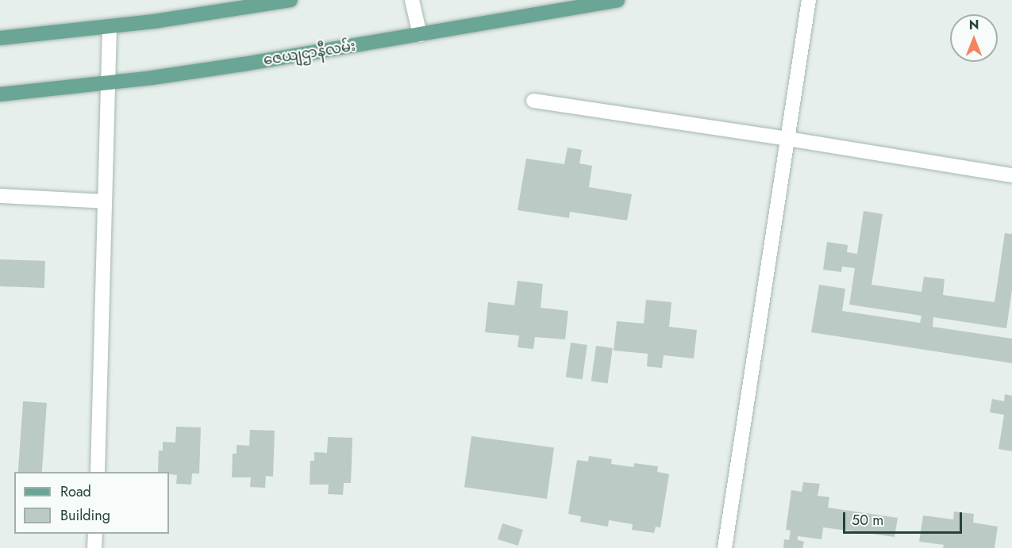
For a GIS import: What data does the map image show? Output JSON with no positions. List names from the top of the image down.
{
  "streets": {
    "main road": ["ဇေယျဌာနီလမ်း"]
  },
  "legend": ["Road", "Building"],
  "scale_bar": "50 m",
  "north": "top"
}
